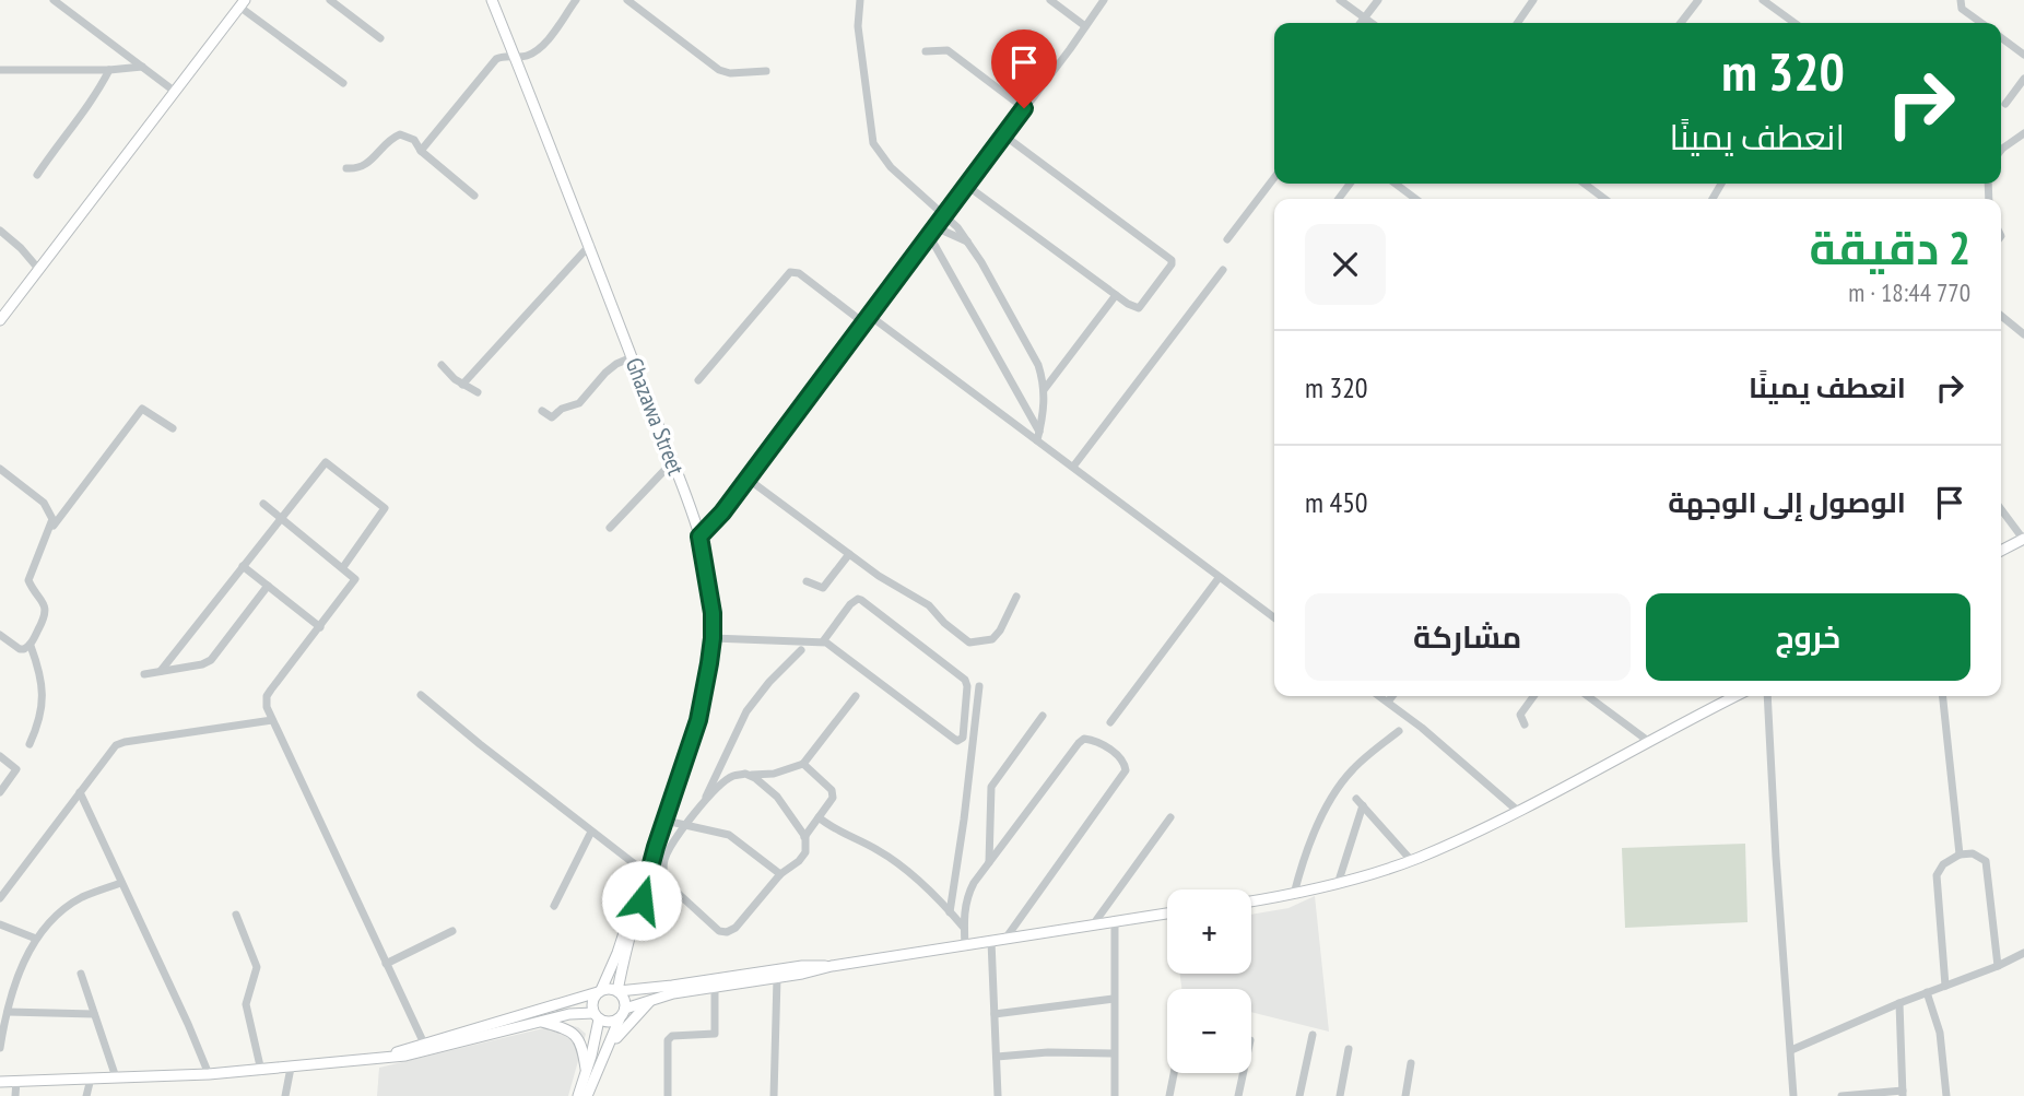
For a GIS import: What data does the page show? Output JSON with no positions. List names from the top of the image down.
{
  "streets": {
    "main road": ["Ghazawa Street"]
  },
  "page": {
    "turn": ["320 m", "انعطف يمينًا"],
    "heading": ["2 دقيقة", "770 m · 18:44"],
    "list": [
      {
        "name": "انعطف يمينًا",
        "value": "320 m"
      },
      {
        "name": "الوصول إلى الوجهة",
        "value": "450 m"
      }
    ],
    "buttons": ["خروج", "مشاركة"],
    "map_buttons": ["+", "−"]
  }
}
